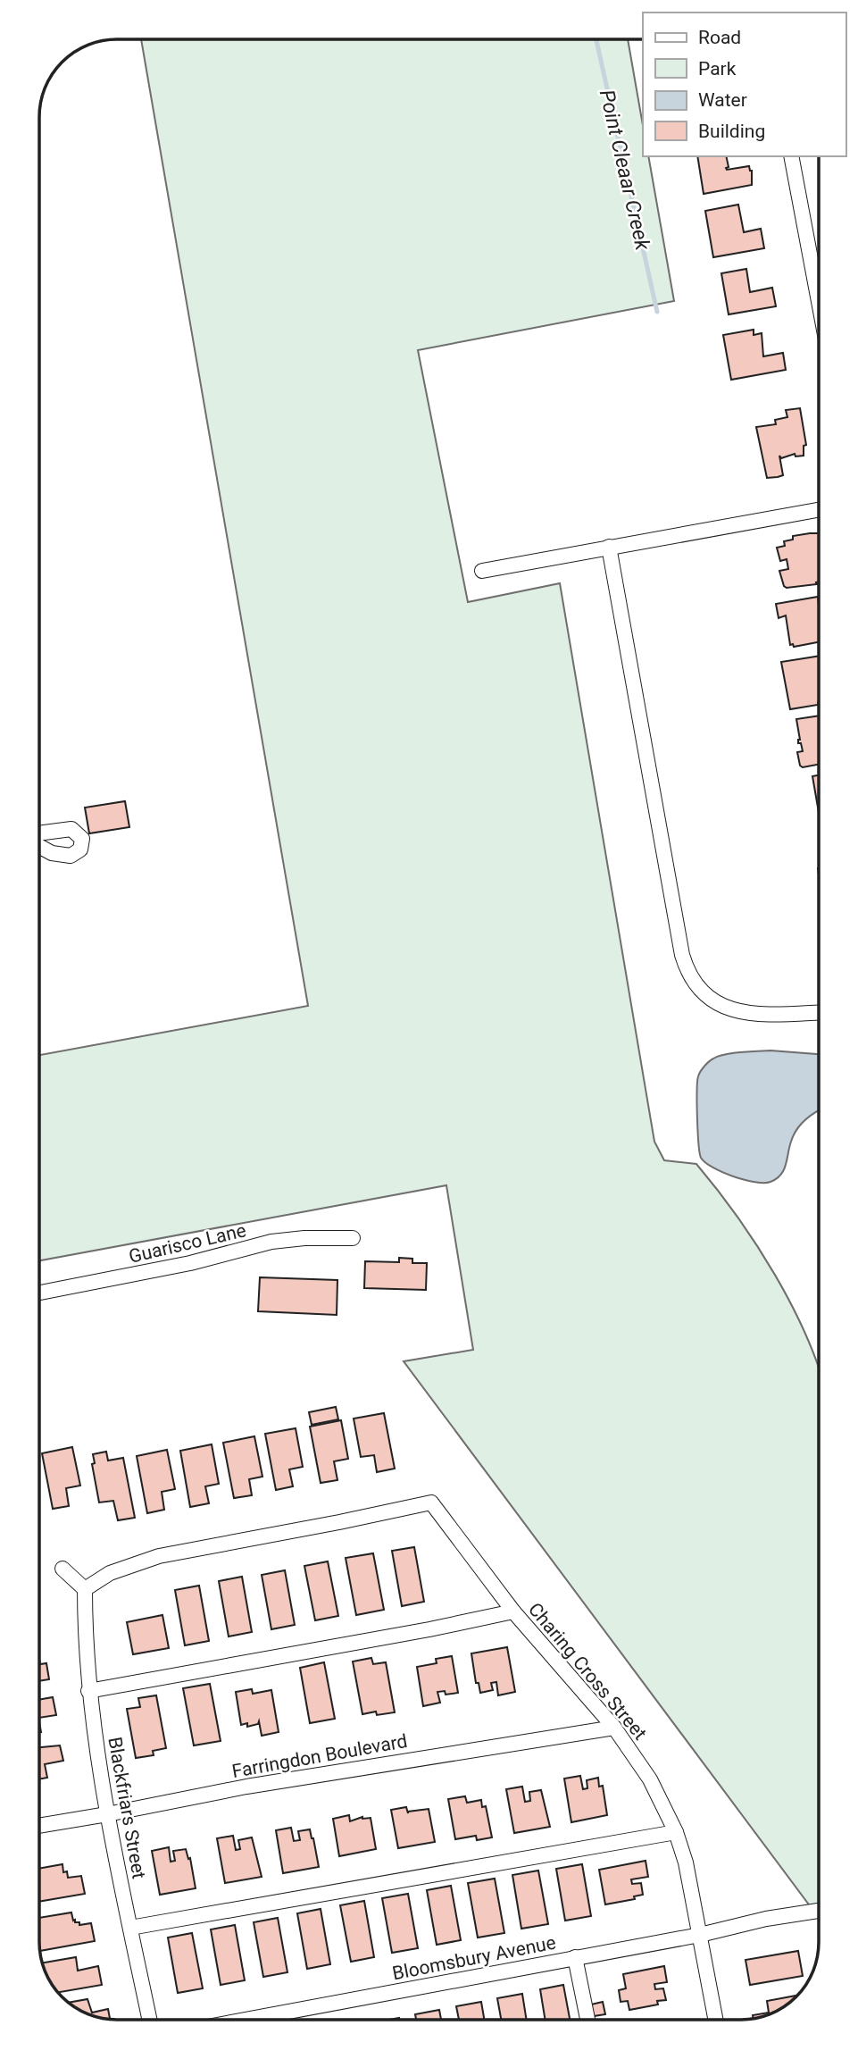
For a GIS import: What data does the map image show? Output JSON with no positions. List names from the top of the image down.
{
  "streets": {
    "street": [
      "Guarisco Lane",
      "Charing Cross Street",
      "Farringdon Boulevard",
      "Blackfriars Street",
      "Bloomsbury Avenue"
    ]
  },
  "crossings": [
    ["Charing Cross Street", "Farringdon Boulevard"],
    ["Charing Cross Street", "Blackfriars Street"],
    ["Charing Cross Street", "Bloomsbury Avenue"],
    ["Farringdon Boulevard", "Blackfriars Street"]
  ],
  "water": ["Point Cleaar Creek"],
  "legend": [
    "Road",
    "Park",
    "Water",
    "Building"
  ]
}
